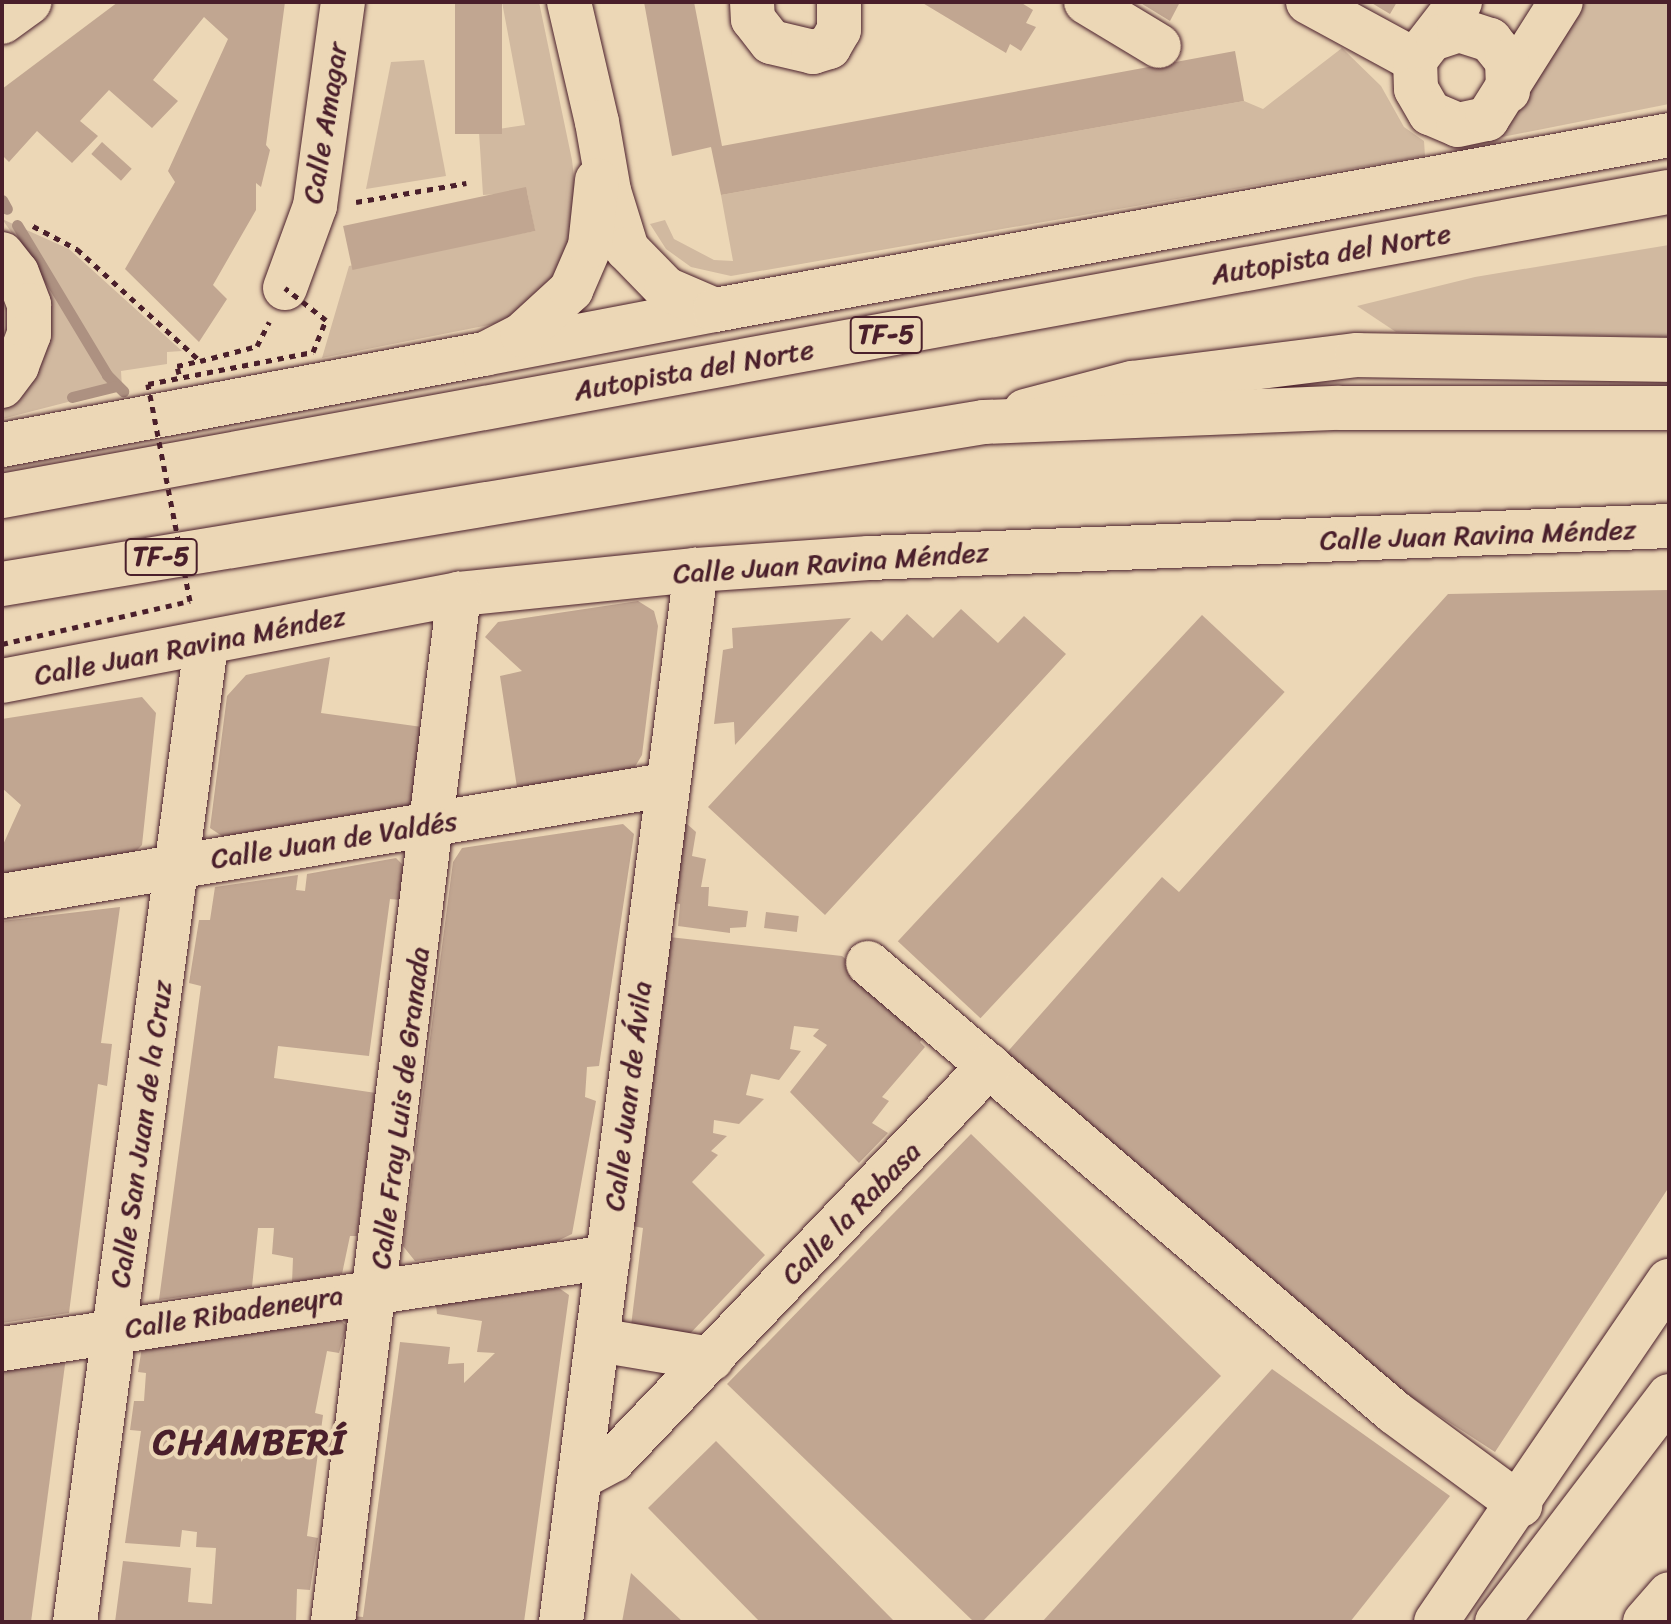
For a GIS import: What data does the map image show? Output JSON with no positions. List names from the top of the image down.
{
  "streets": {
    "main road": [
      "Calle Amagar",
      "Autopista del Norte",
      "TF-5",
      "Calle Juan Ravina Méndez",
      "Calle Juan de Valdés",
      "Calle Juan de Ávila",
      "Calle Fray Luis de Granada",
      "Calle San Juan de la Cruz",
      "Calle la Rabasa",
      "Calle Ribadeneyra"
    ]
  },
  "crossings": [
    ["Calle Juan Ravina Méndez", "Calle Juan de Ávila"],
    ["Calle Juan Ravina Méndez", "Calle Fray Luis de Granada"],
    ["Calle Juan Ravina Méndez", "Calle San Juan de la Cruz"],
    ["Calle Juan de Valdés", "Calle Juan de Ávila"],
    ["Calle Juan de Valdés", "Calle Fray Luis de Granada"],
    ["Calle Juan de Valdés", "Calle San Juan de la Cruz"],
    ["Calle Juan de Ávila", "Calle la Rabasa"],
    ["Calle Juan de Ávila", "Calle Ribadeneyra"],
    ["Calle Fray Luis de Granada", "Calle Ribadeneyra"],
    ["Calle San Juan de la Cruz", "Calle Ribadeneyra"]
  ],
  "districts": ["CHAMBERÍ"]
}
